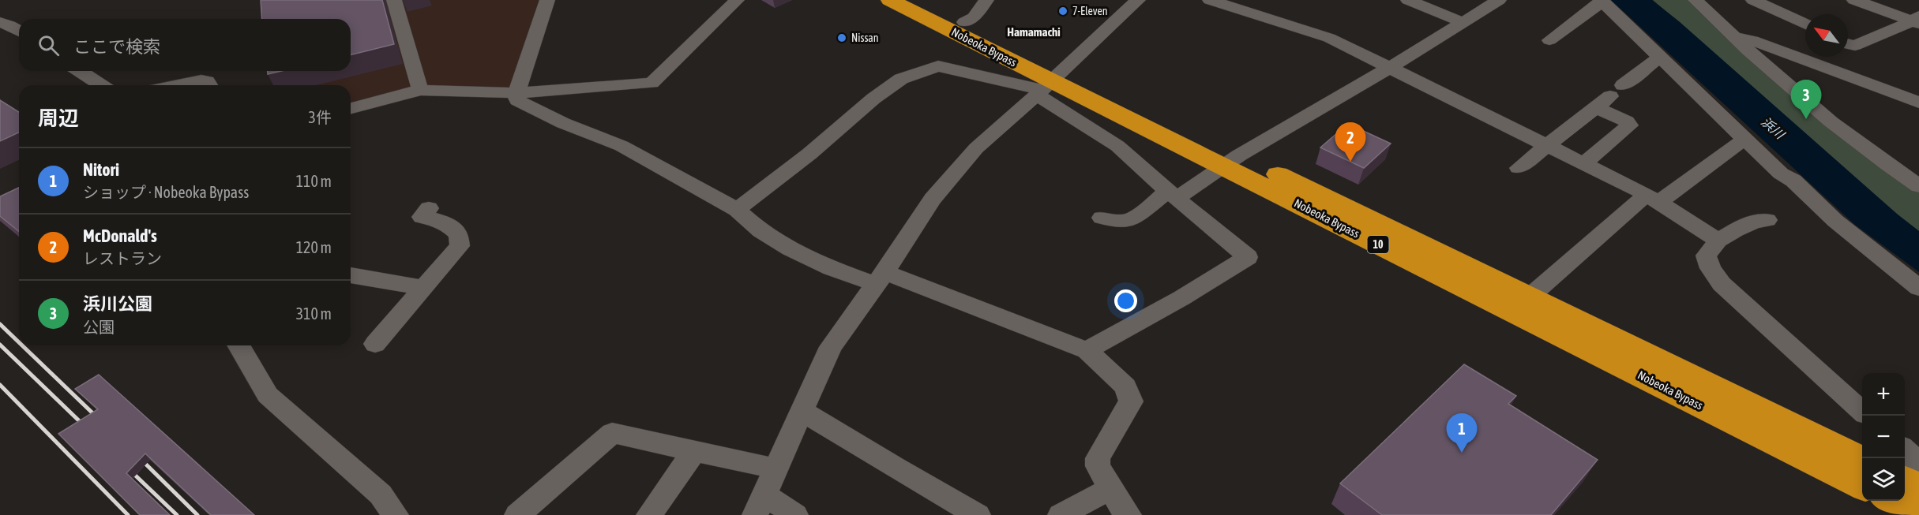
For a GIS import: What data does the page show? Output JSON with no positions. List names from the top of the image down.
{
  "streets": {
    "highway": ["Nobeoka Bypass", "10"]
  },
  "districts": ["Hamamachi"],
  "water": ["浜川"],
  "places": ["7-Eleven", "Nissan"],
  "north": "top left",
  "page": {
    "search": "ここで検索",
    "pins": ["3", "2", "1"],
    "heading": ["周辺", "3件"],
    "list": [
      {
        "mark": "1",
        "name": "Nitori",
        "note": "ショップ · Nobeoka Bypass",
        "value": "110 m"
      },
      {
        "mark": "2",
        "name": "McDonald's",
        "note": "レストラン",
        "value": "120 m"
      },
      {
        "mark": "3",
        "name": "浜川公園",
        "note": "公園",
        "value": "310 m"
      }
    ],
    "map_buttons": ["+", "−"]
  }
}
